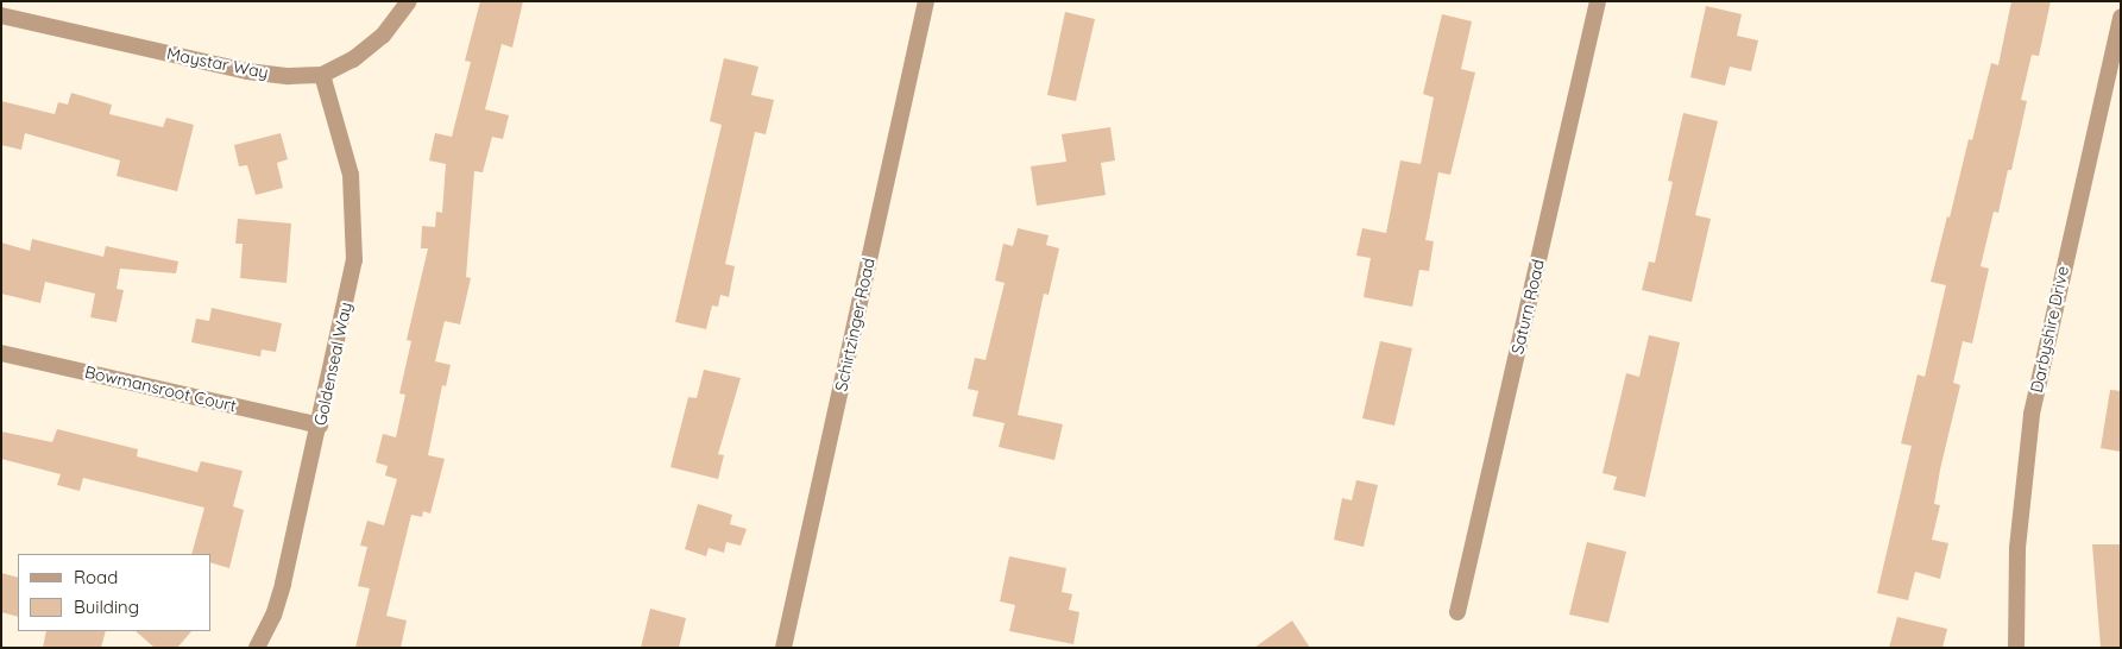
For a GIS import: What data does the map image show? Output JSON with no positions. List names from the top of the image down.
{
  "streets": {
    "street": [
      "Maystar Way",
      "Saturn Road",
      "Schirtzinger Road",
      "Darbyshire Drive",
      "Goldenseal Way",
      "Bowmansroot Court"
    ]
  },
  "crossings": [
    ["Maystar Way", "Goldenseal Way"],
    ["Goldenseal Way", "Bowmansroot Court"]
  ],
  "legend": ["Road", "Building"]
}
